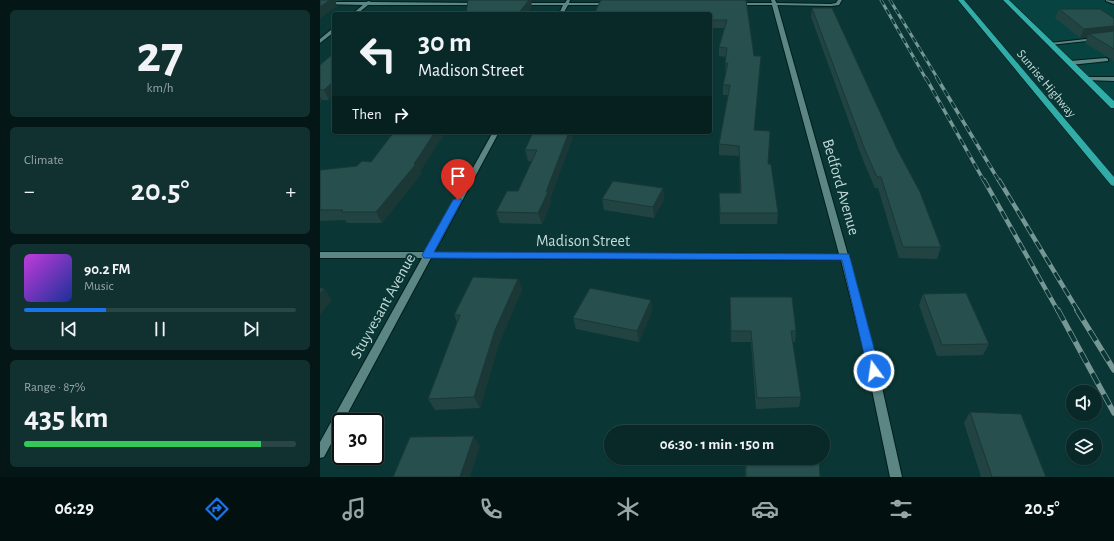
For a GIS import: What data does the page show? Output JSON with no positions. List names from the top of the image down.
{
  "streets": {
    "highway": ["Sunrise Highway"],
    "street": ["Bedford Avenue", "Madison Street", "Stuyvesant Avenue"]
  },
  "crossings": [
    ["Bedford Avenue", "Madison Street"],
    ["Madison Street", "Stuyvesant Avenue"]
  ],
  "page": {
    "tile": [
      ["27", "km/h"],
      "Climate",
      ["Range · 87%", "435 km"]
    ],
    "turn": ["30 m", "Madison Street"],
    "then": "Then",
    "heat": ["−", "20.5°", "+"],
    "song": ["90.2 FM", "Music"],
    "limit": "30",
    "trip": "06:30 · 1 min · 150 m",
    "tabs": ["06:29", "20.5°"]
  }
}
